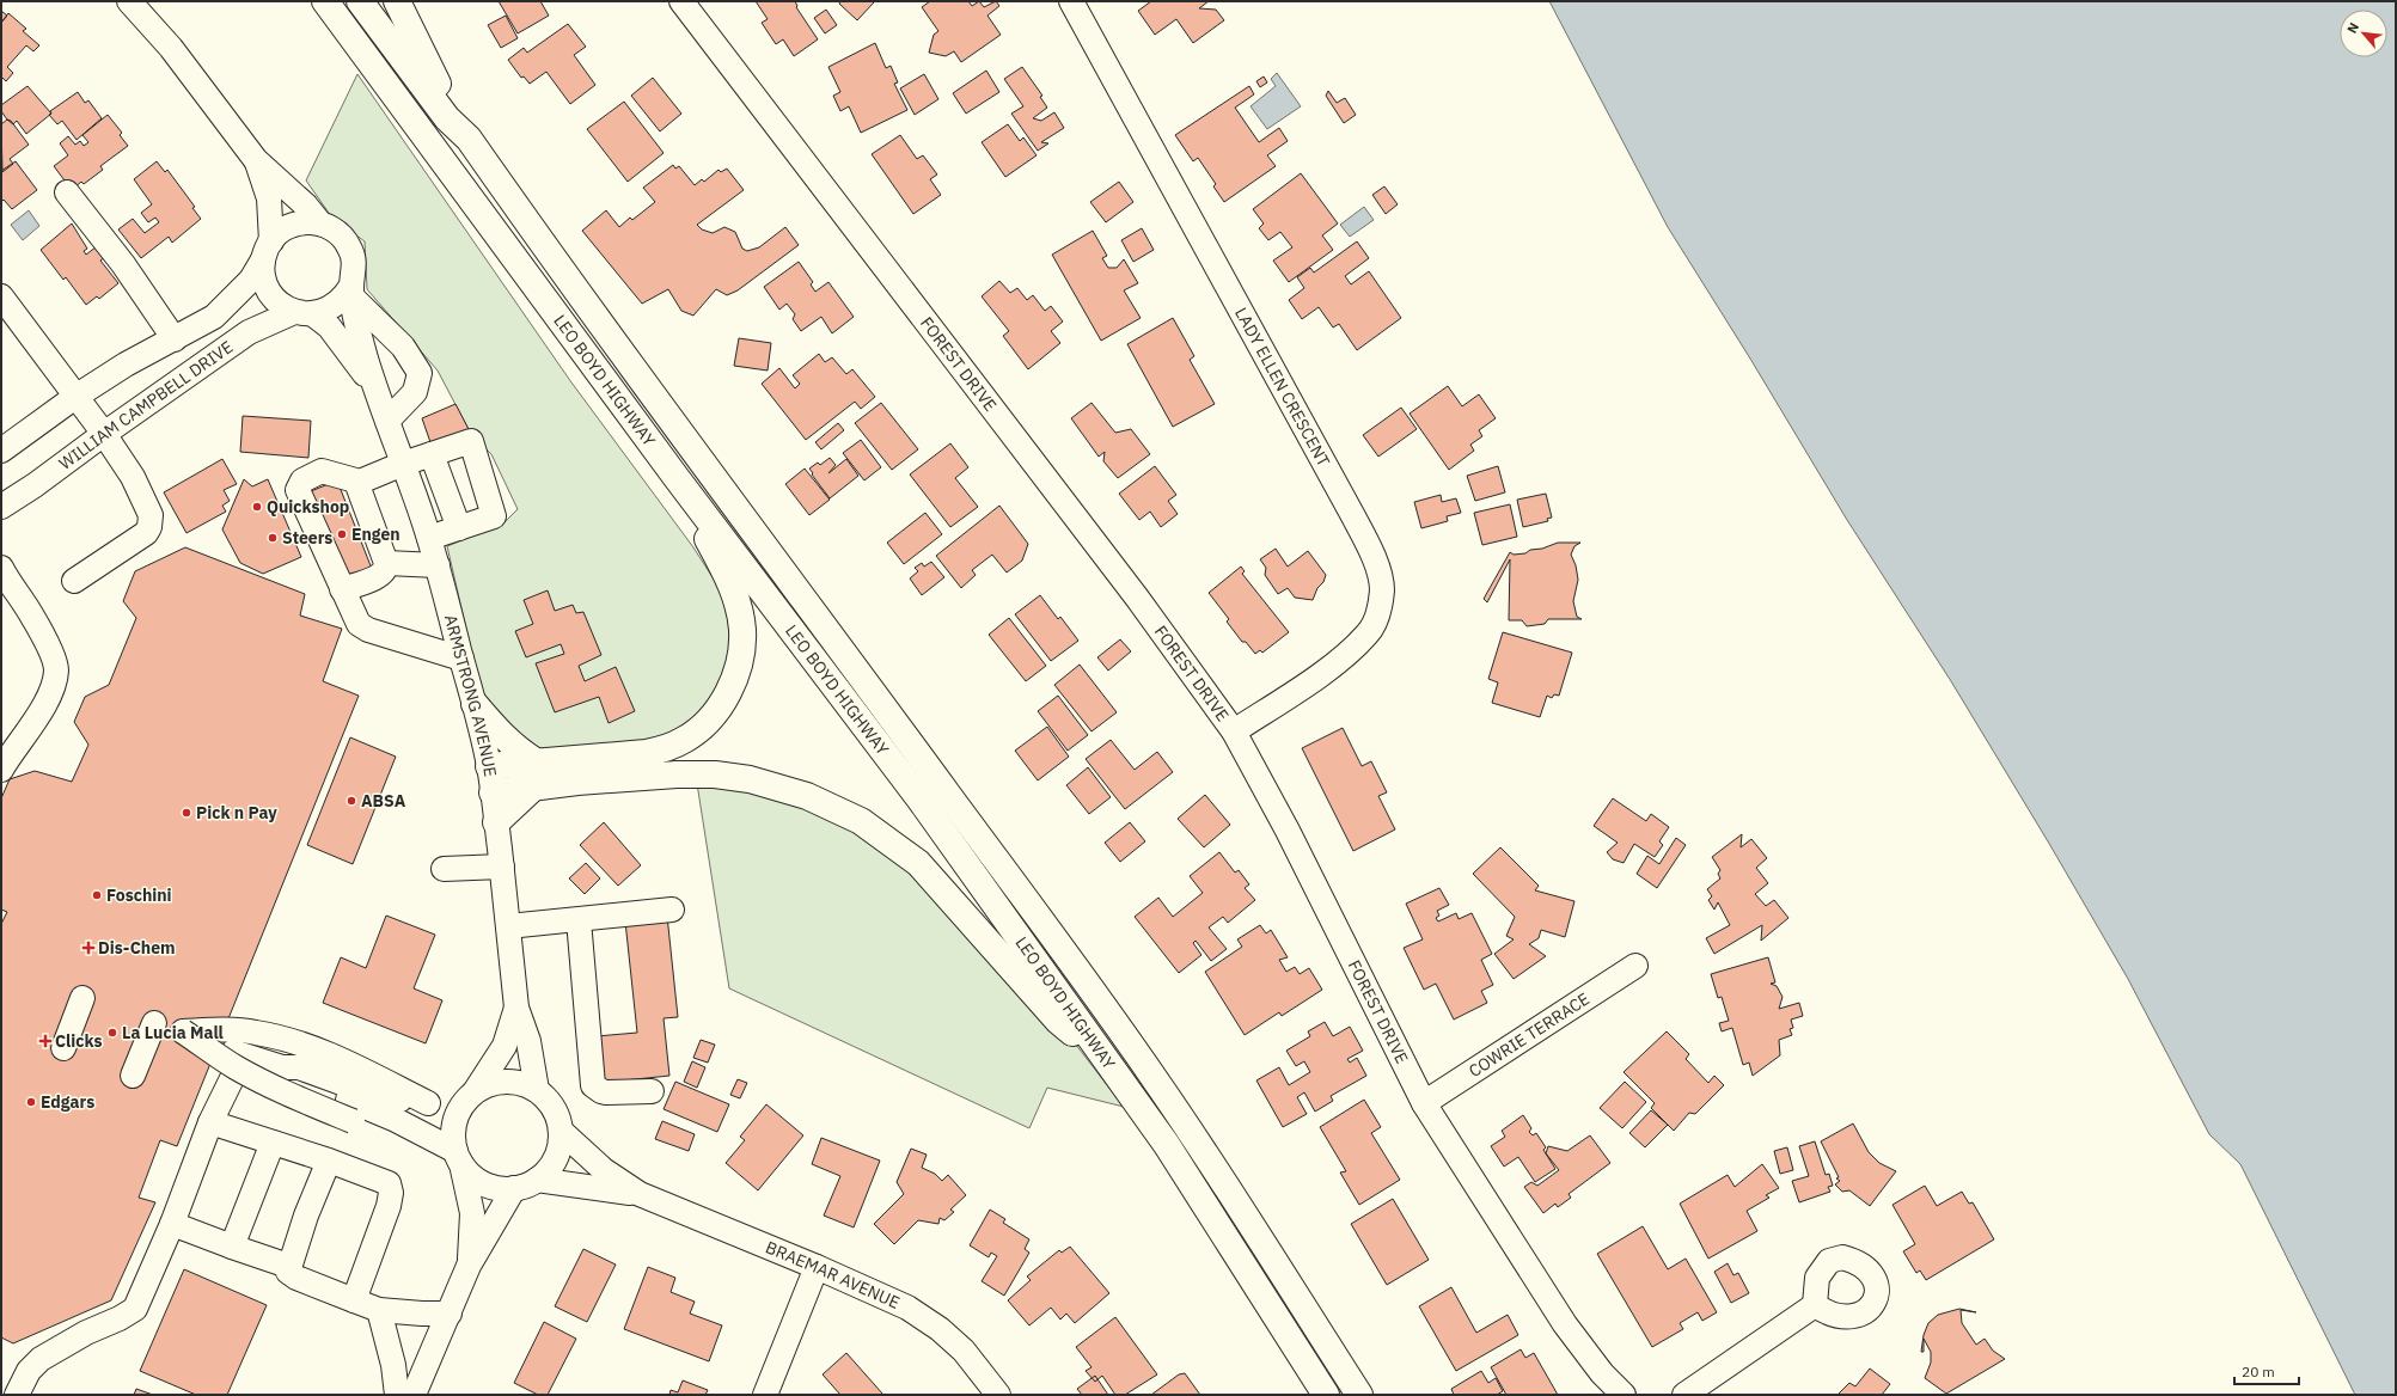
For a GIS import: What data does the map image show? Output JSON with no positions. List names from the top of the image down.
{
  "streets": {
    "highway": ["LEO BOYD HIGHWAY"],
    "street": [
      "FOREST DRIVE",
      "LADY ELLEN CRESCENT",
      "WILLIAM CAMPBELL DRIVE",
      "ARMSTRONG AVENUE",
      "COWRIE TERRACE",
      "BRAEMAR AVENUE"
    ]
  },
  "crossings": [
    ["FOREST DRIVE", "LADY ELLEN CRESCENT"],
    ["FOREST DRIVE", "COWRIE TERRACE"],
    ["WILLIAM CAMPBELL DRIVE", "ARMSTRONG AVENUE"],
    ["ARMSTRONG AVENUE", "BRAEMAR AVENUE"]
  ],
  "places": {
    "other": [
      "Quickshop",
      "Engen",
      "Steers",
      "ABSA",
      "Pick n Pay",
      "Foschini",
      "La Lucia Mall",
      "Edgars"
    ],
    "health": ["Dis-Chem", "Clicks"]
  },
  "scale_bar": "20 m",
  "north": "top left"
}
